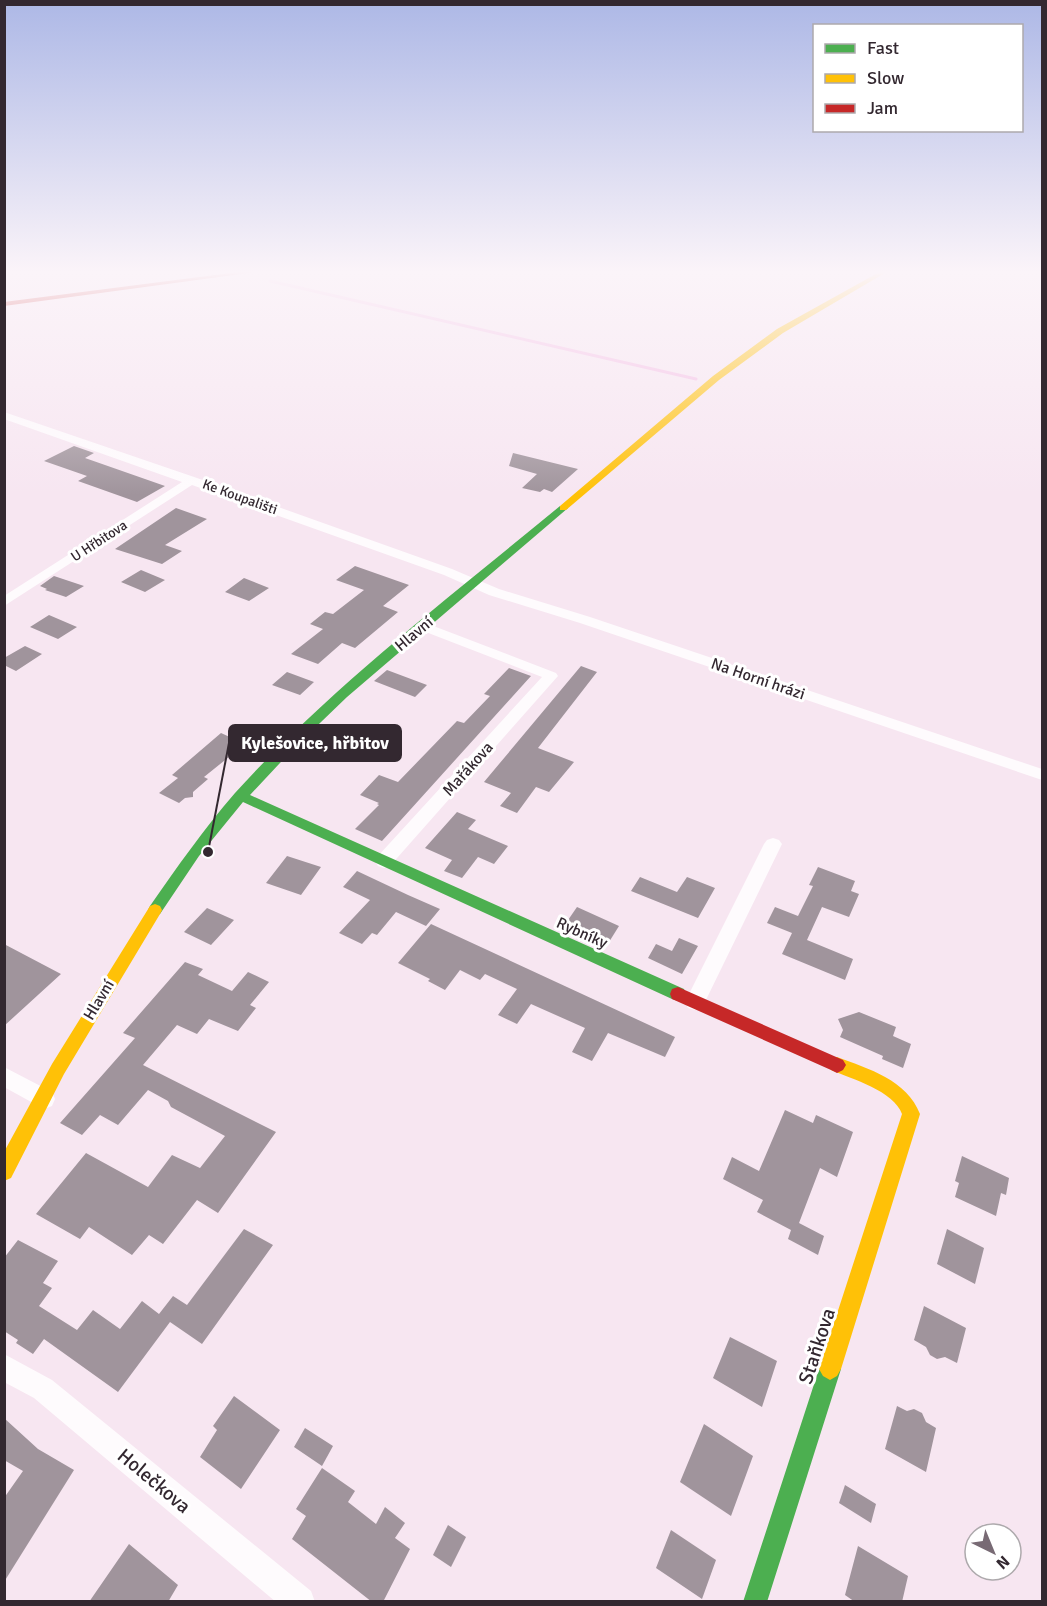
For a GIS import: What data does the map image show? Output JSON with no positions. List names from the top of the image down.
{
  "streets": {
    "street": [
      "Ke Koupališti",
      "U Hřbitova",
      "Hlavní",
      "Na Horní hrázi",
      "Mařákova",
      "Rybníky",
      "Staňkova",
      "Holečkova"
    ]
  },
  "crossings": [
    ["Ke Koupališti", "U Hřbitova"],
    ["Ke Koupališti", "Hlavní"],
    ["Ke Koupališti", "Na Horní hrázi"],
    ["Hlavní", "Na Horní hrázi"],
    ["Hlavní", "Mařákova"],
    ["Hlavní", "Rybníky"],
    ["Mařákova", "Rybníky"],
    ["Rybníky", "Staňkova"]
  ],
  "places": ["Kylešovice, hřbitov"],
  "legend": ["Fast", "Slow", "Jam"],
  "north": "bottom right"
}
